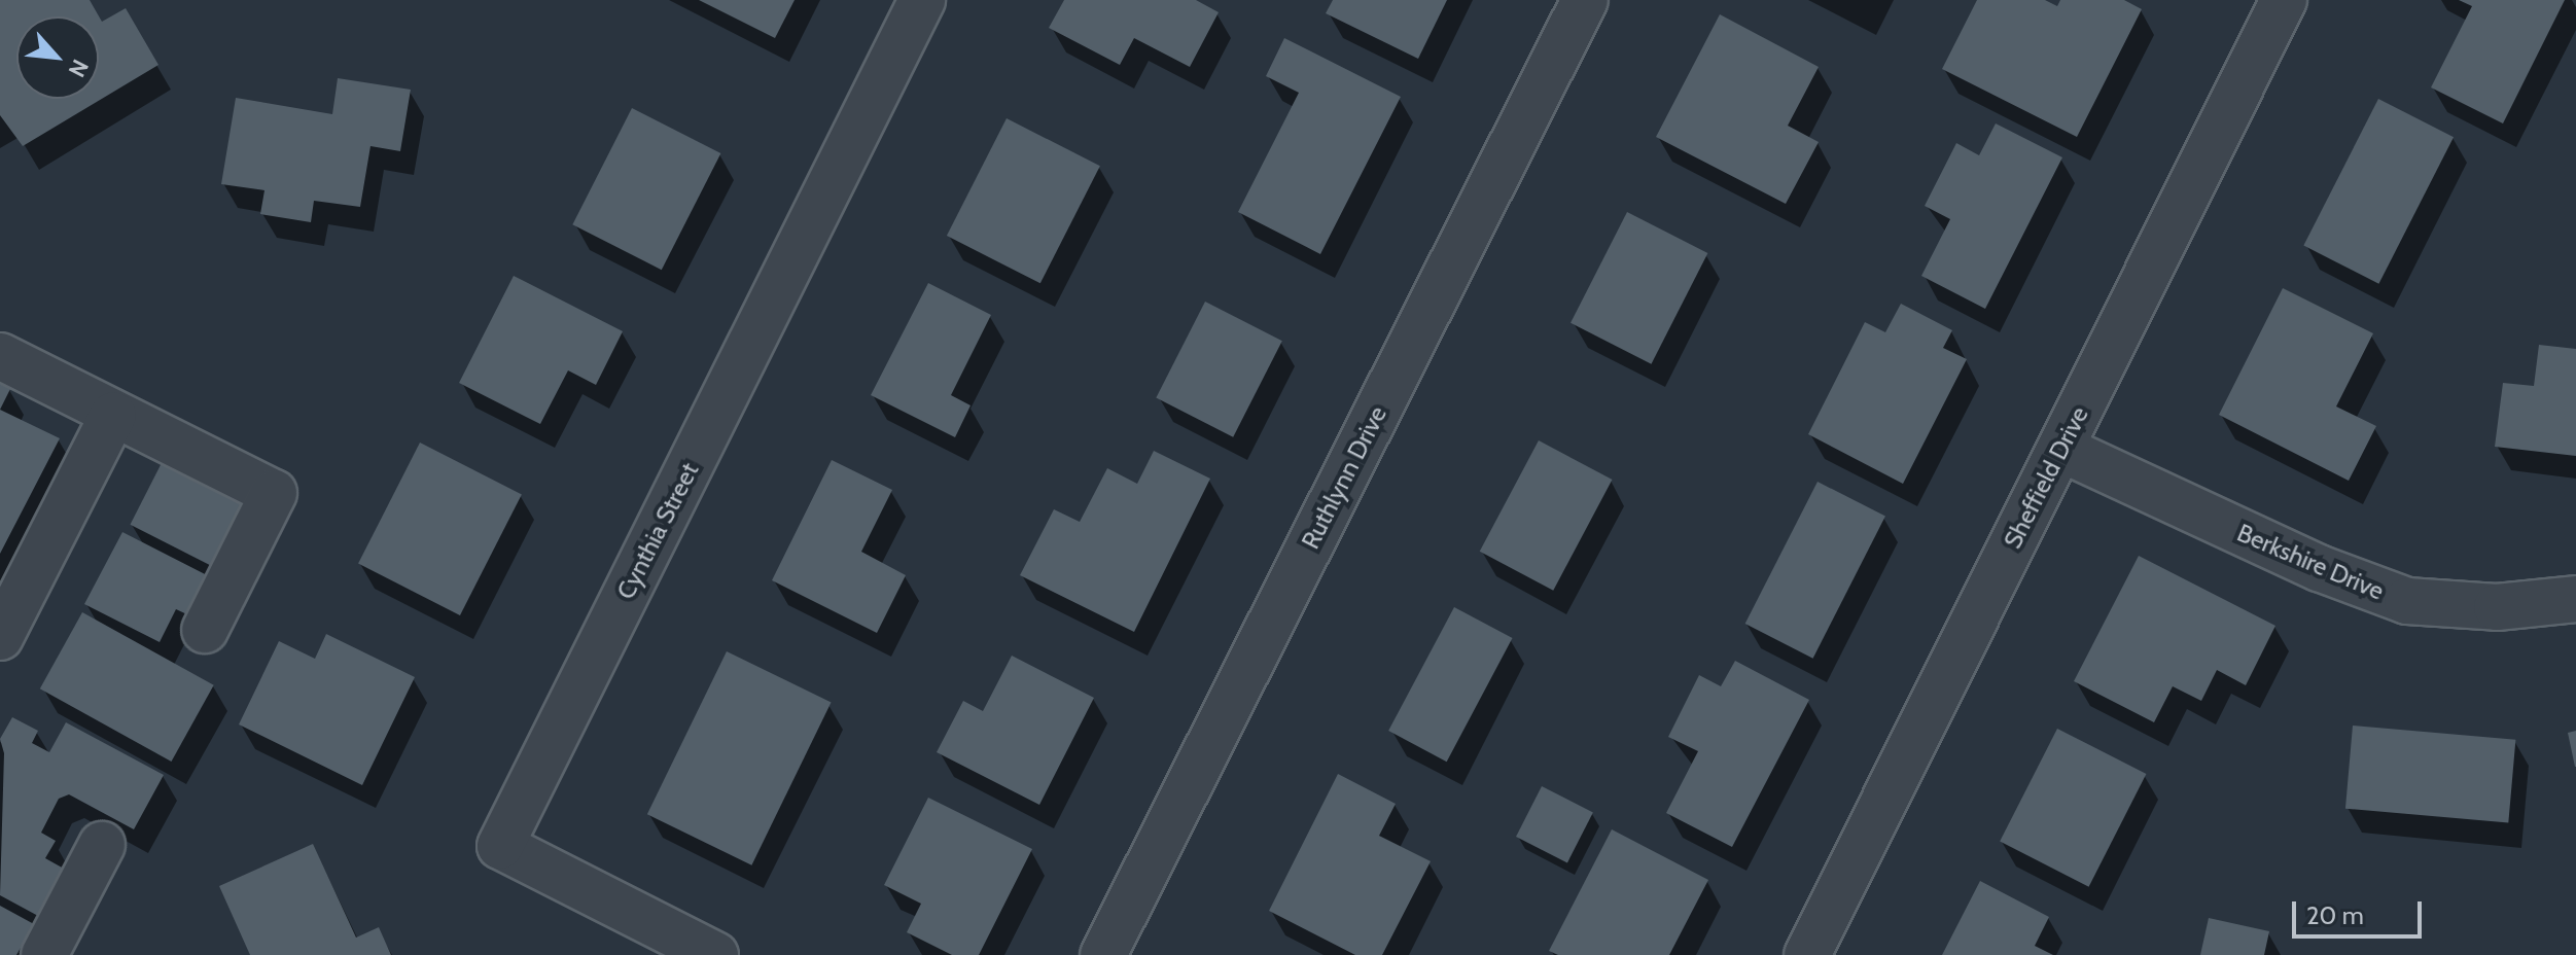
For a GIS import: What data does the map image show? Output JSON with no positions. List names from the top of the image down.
{
  "streets": {
    "street": [
      "Ruthlynn Drive",
      "Sheffield Drive",
      "Cynthia Street",
      "Berkshire Drive"
    ]
  },
  "crossings": [
    ["Sheffield Drive", "Berkshire Drive"]
  ],
  "scale_bar": "20 m",
  "north": "bottom right"
}
